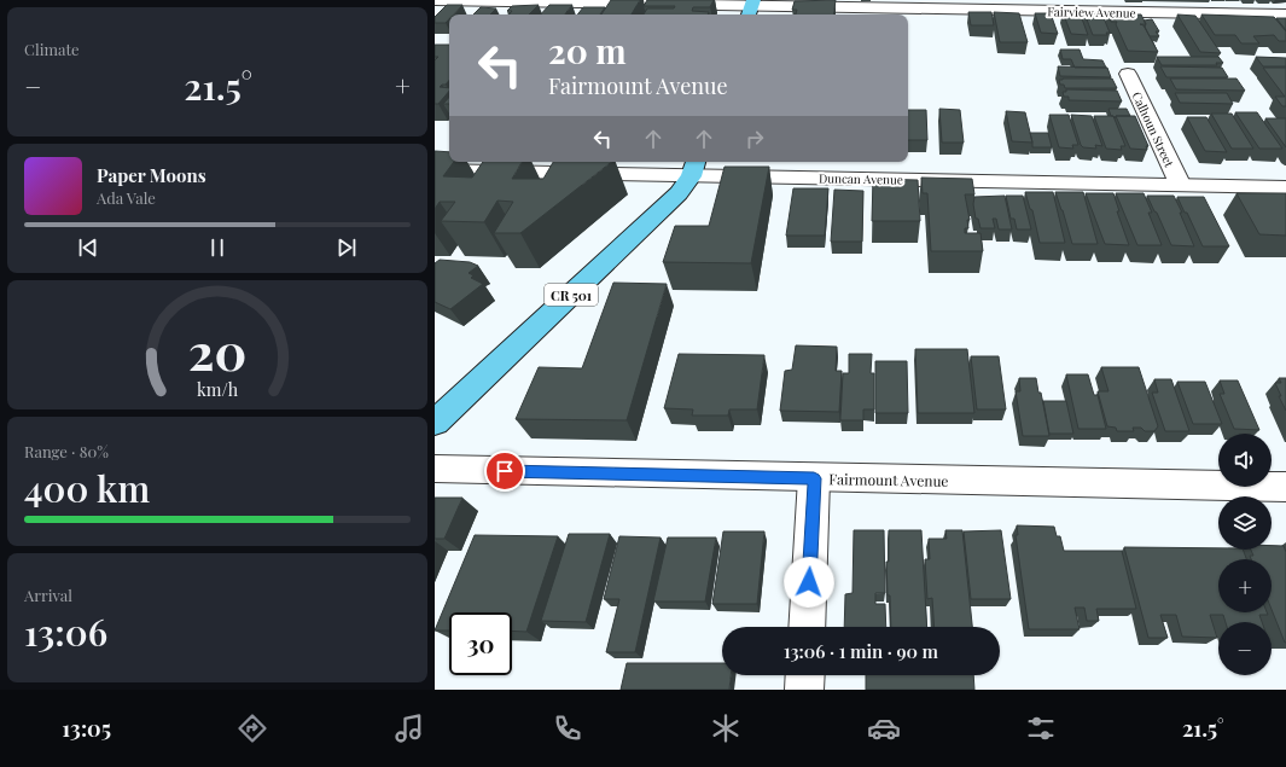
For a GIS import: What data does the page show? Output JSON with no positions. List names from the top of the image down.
{
  "streets": {
    "main road": ["CR 501"],
    "street": [
      "Fairview Avenue",
      "Calhoun Street",
      "Duncan Avenue",
      "Fairmount Avenue"
    ]
  },
  "crossings": [
    ["Calhoun Street", "Duncan Avenue"],
    ["Duncan Avenue", "CR 501"]
  ],
  "page": {
    "tile": [
      "Climate",
      ["Range · 80%", "400 km"],
      ["Arrival", "13:06"]
    ],
    "turn": ["20 m", "Fairmount Avenue"],
    "heat": ["−", "21.5°", "+"],
    "song": ["Paper Moons", "Ada Vale"],
    "map_buttons": ["+", "−"],
    "limit": "30",
    "trip": "13:06 · 1 min · 90 m",
    "tabs": ["13:05", "21.5°"],
    "gauge": ["20", "km/h"]
  }
}
